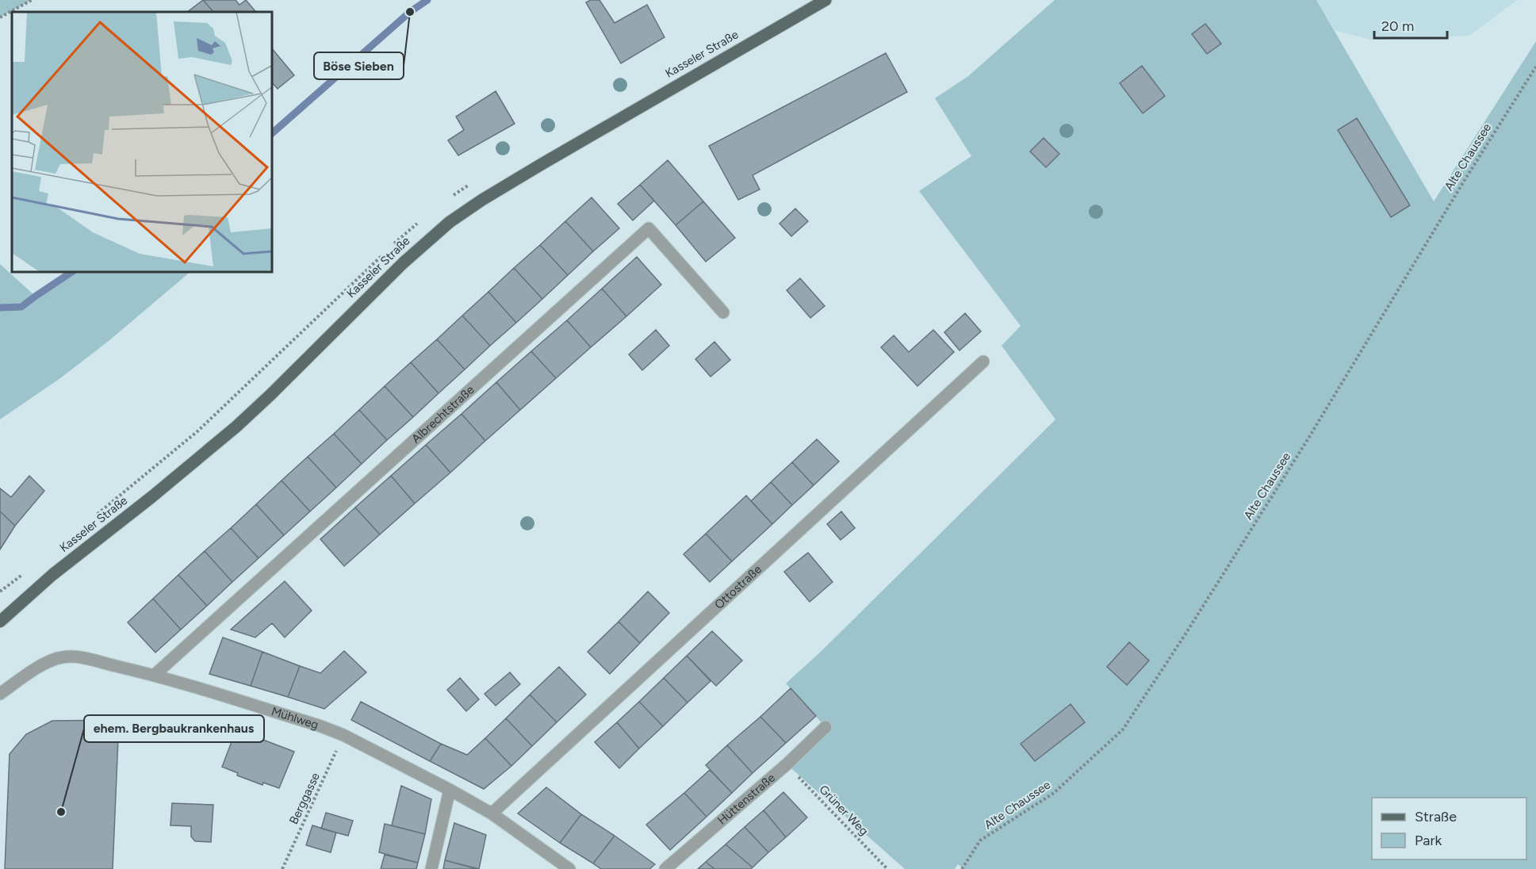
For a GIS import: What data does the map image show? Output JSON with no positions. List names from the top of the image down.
{
  "streets": {
    "main road": ["Kasseler Straße"],
    "street": [
      "Albrechtstraße",
      "Ottostraße",
      "Mühlweg",
      "Hüttenstraße"
    ],
    "path": ["Alte Chaussee", "Berggasse", "Grüner Weg"]
  },
  "crossings": [
    ["Albrechtstraße", "Mühlweg"],
    ["Ottostraße", "Mühlweg"],
    ["Mühlweg", "Berggasse"],
    ["Hüttenstraße", "Grüner Weg"]
  ],
  "places": ["Böse Sieben", "ehem. Bergbaukrankenhaus"],
  "legend": ["Straße", "Park"],
  "scale_bar": "20 m"
}
